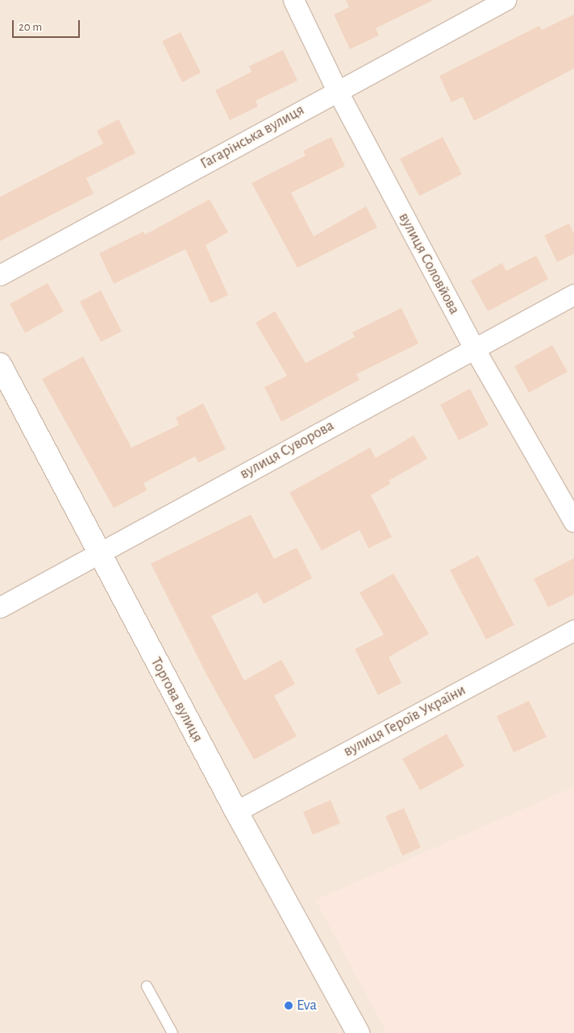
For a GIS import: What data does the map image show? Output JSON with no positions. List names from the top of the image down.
{
  "streets": {
    "main road": ["Торгова вулиця"],
    "street": [
      "Гагарінська вулиця",
      "вулиця Соловйова",
      "вулиця Суворова",
      "вулиця Героїв України"
    ]
  },
  "crossings": [
    ["Гагарінська вулиця", "вулиця Соловйова"],
    ["вулиця Соловйова", "вулиця Суворова"],
    ["вулиця Суворова", "Торгова вулиця"],
    ["Торгова вулиця", "вулиця Героїв України"]
  ],
  "places": ["Eva"],
  "scale_bar": "20 m"
}
